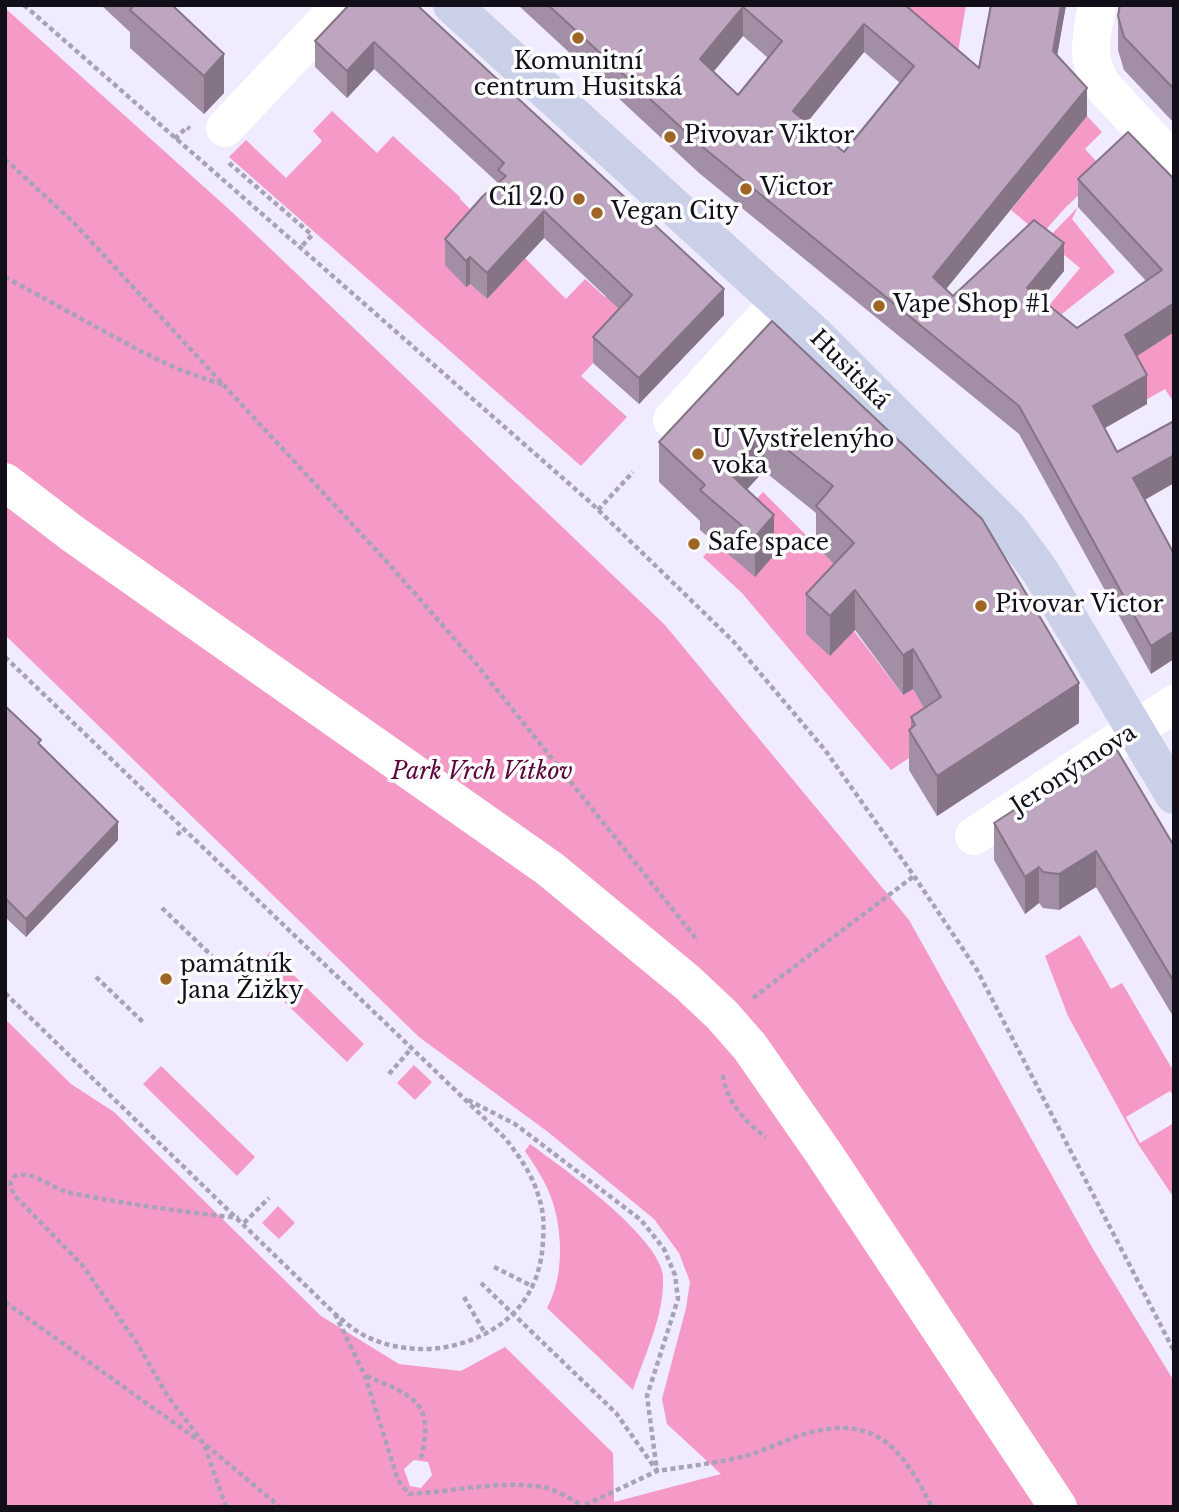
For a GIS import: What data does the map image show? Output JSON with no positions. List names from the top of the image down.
{
  "streets": {
    "main road": ["Husitská"],
    "street": ["Jeronýmova"]
  },
  "crossings": [
    ["Husitská", "Jeronýmova"]
  ],
  "parks": ["Park Vrch Vítkov"],
  "places": [
    "Komunitní centrum Husitská",
    "Pivovar Viktor",
    "Victor",
    "Cíl 2.0",
    "Vegan City",
    "Vape Shop #1",
    "U Vystřelenýho voka",
    "Safe space",
    "Pivovar Victor",
    "památník Jana Žižky"
  ]
}
